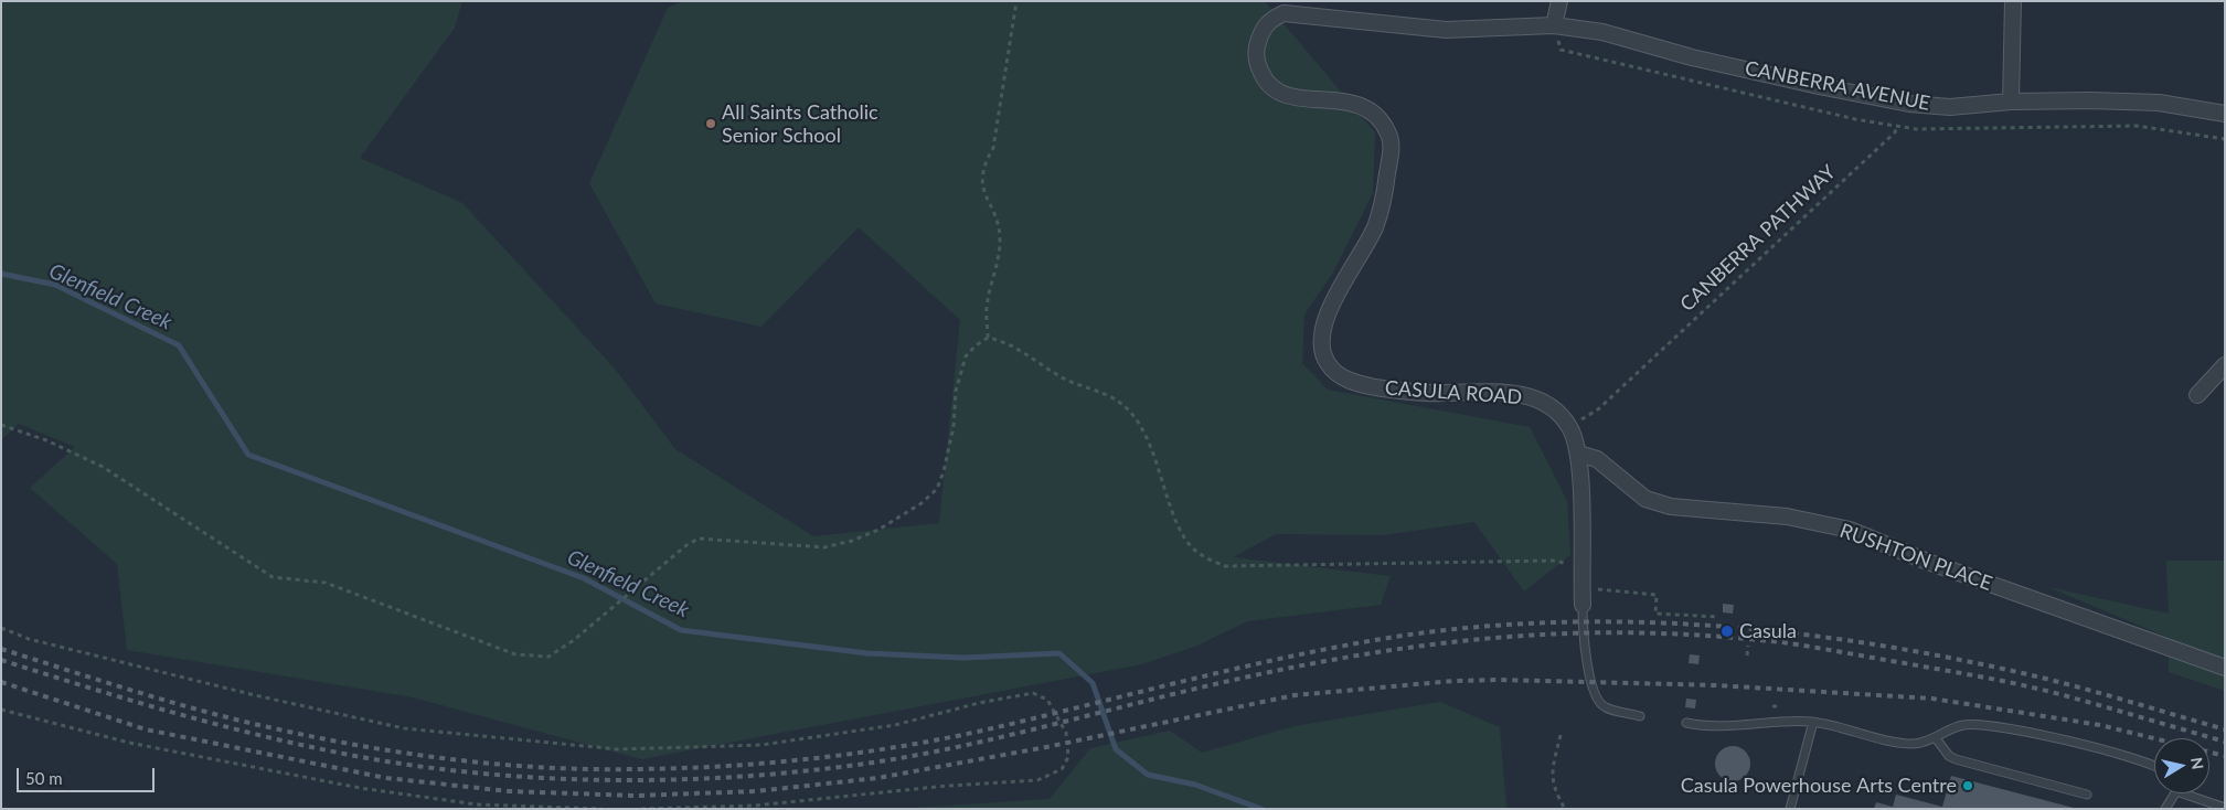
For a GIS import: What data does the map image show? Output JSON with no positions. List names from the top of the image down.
{
  "streets": {
    "street": ["CANBERRA AVENUE", "CASULA ROAD", "RUSHTON PLACE"],
    "path": ["CANBERRA PATHWAY"]
  },
  "crossings": [
    ["CANBERRA AVENUE", "CASULA ROAD"],
    ["CANBERRA PATHWAY", "CASULA ROAD"],
    ["CASULA ROAD", "RUSHTON PLACE"]
  ],
  "water": ["Glenfield Creek"],
  "places": ["All Saints Catholic Senior School", "Casula", "Casula Powerhouse Arts Centre"],
  "scale_bar": "50 m",
  "north": "right"
}
